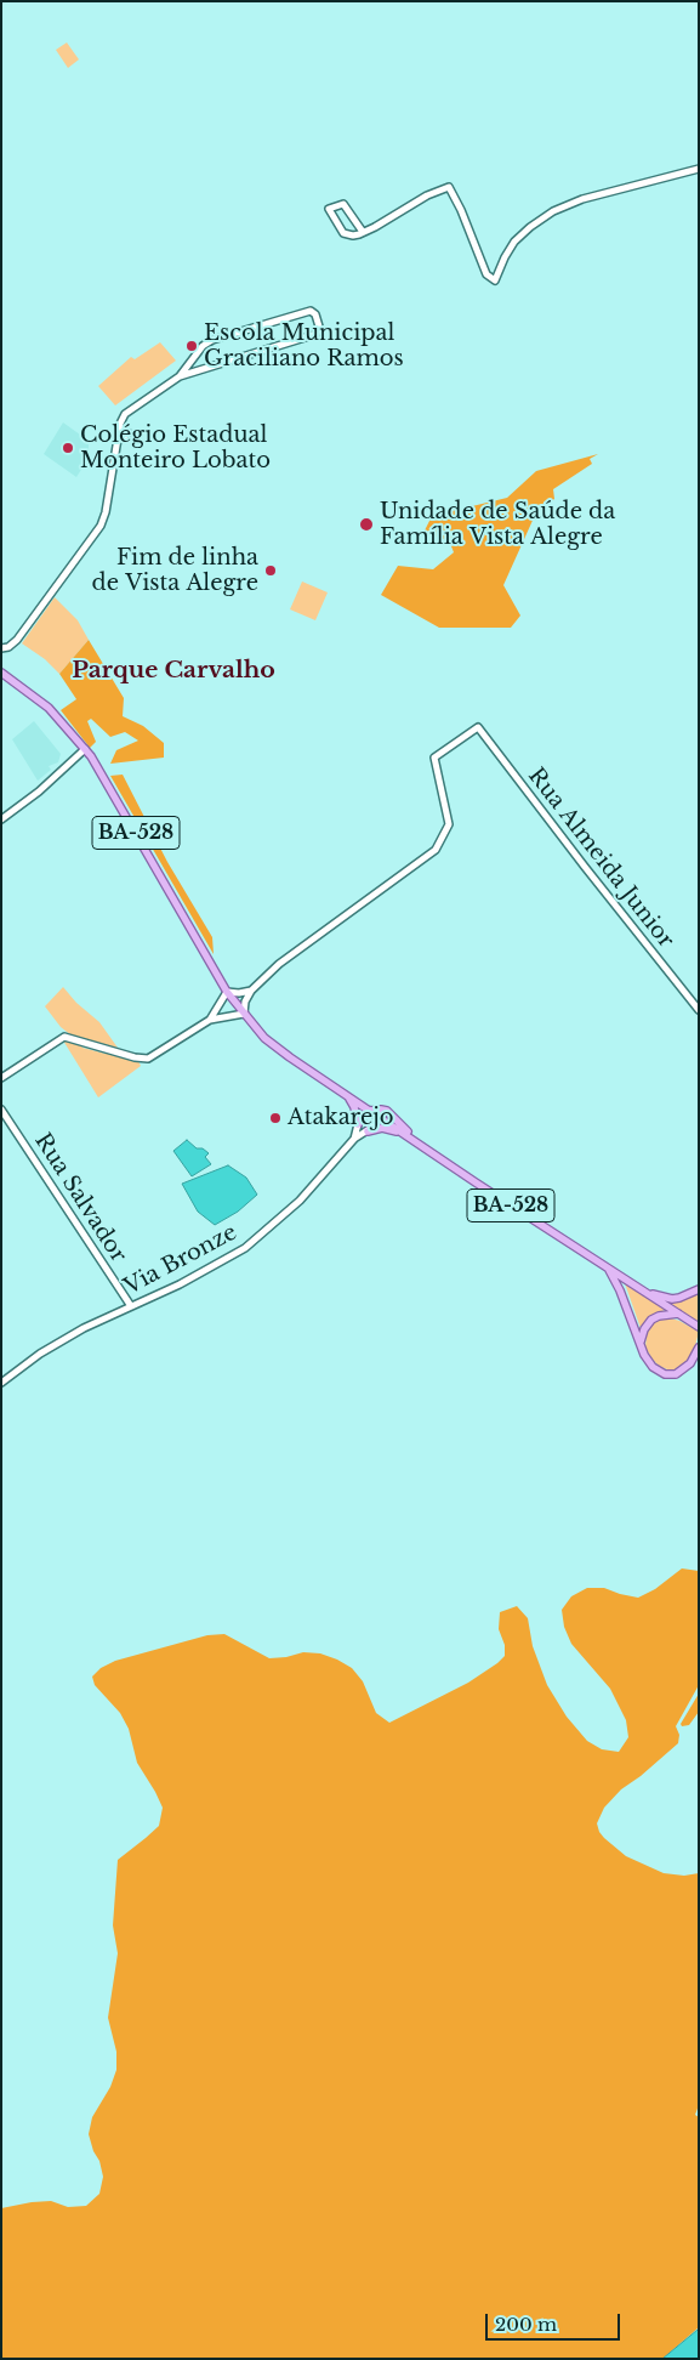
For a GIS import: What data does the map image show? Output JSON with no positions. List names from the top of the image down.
{
  "streets": {
    "main road": ["BA-528"],
    "street": ["Rua Almeida Junior", "Rua Salvador", "Via Bronze"]
  },
  "crossings": [
    ["BA-528", "Via Bronze"],
    ["Rua Salvador", "Via Bronze"]
  ],
  "districts": ["Parque Carvalho"],
  "places": [
    "Escola Municipal Graciliano Ramos",
    "Colégio Estadual Monteiro Lobato",
    "Unidade de Saúde da Família Vista Alegre",
    "Fim de linha de Vista Alegre",
    "Atakarejo"
  ],
  "scale_bar": "200 m"
}
